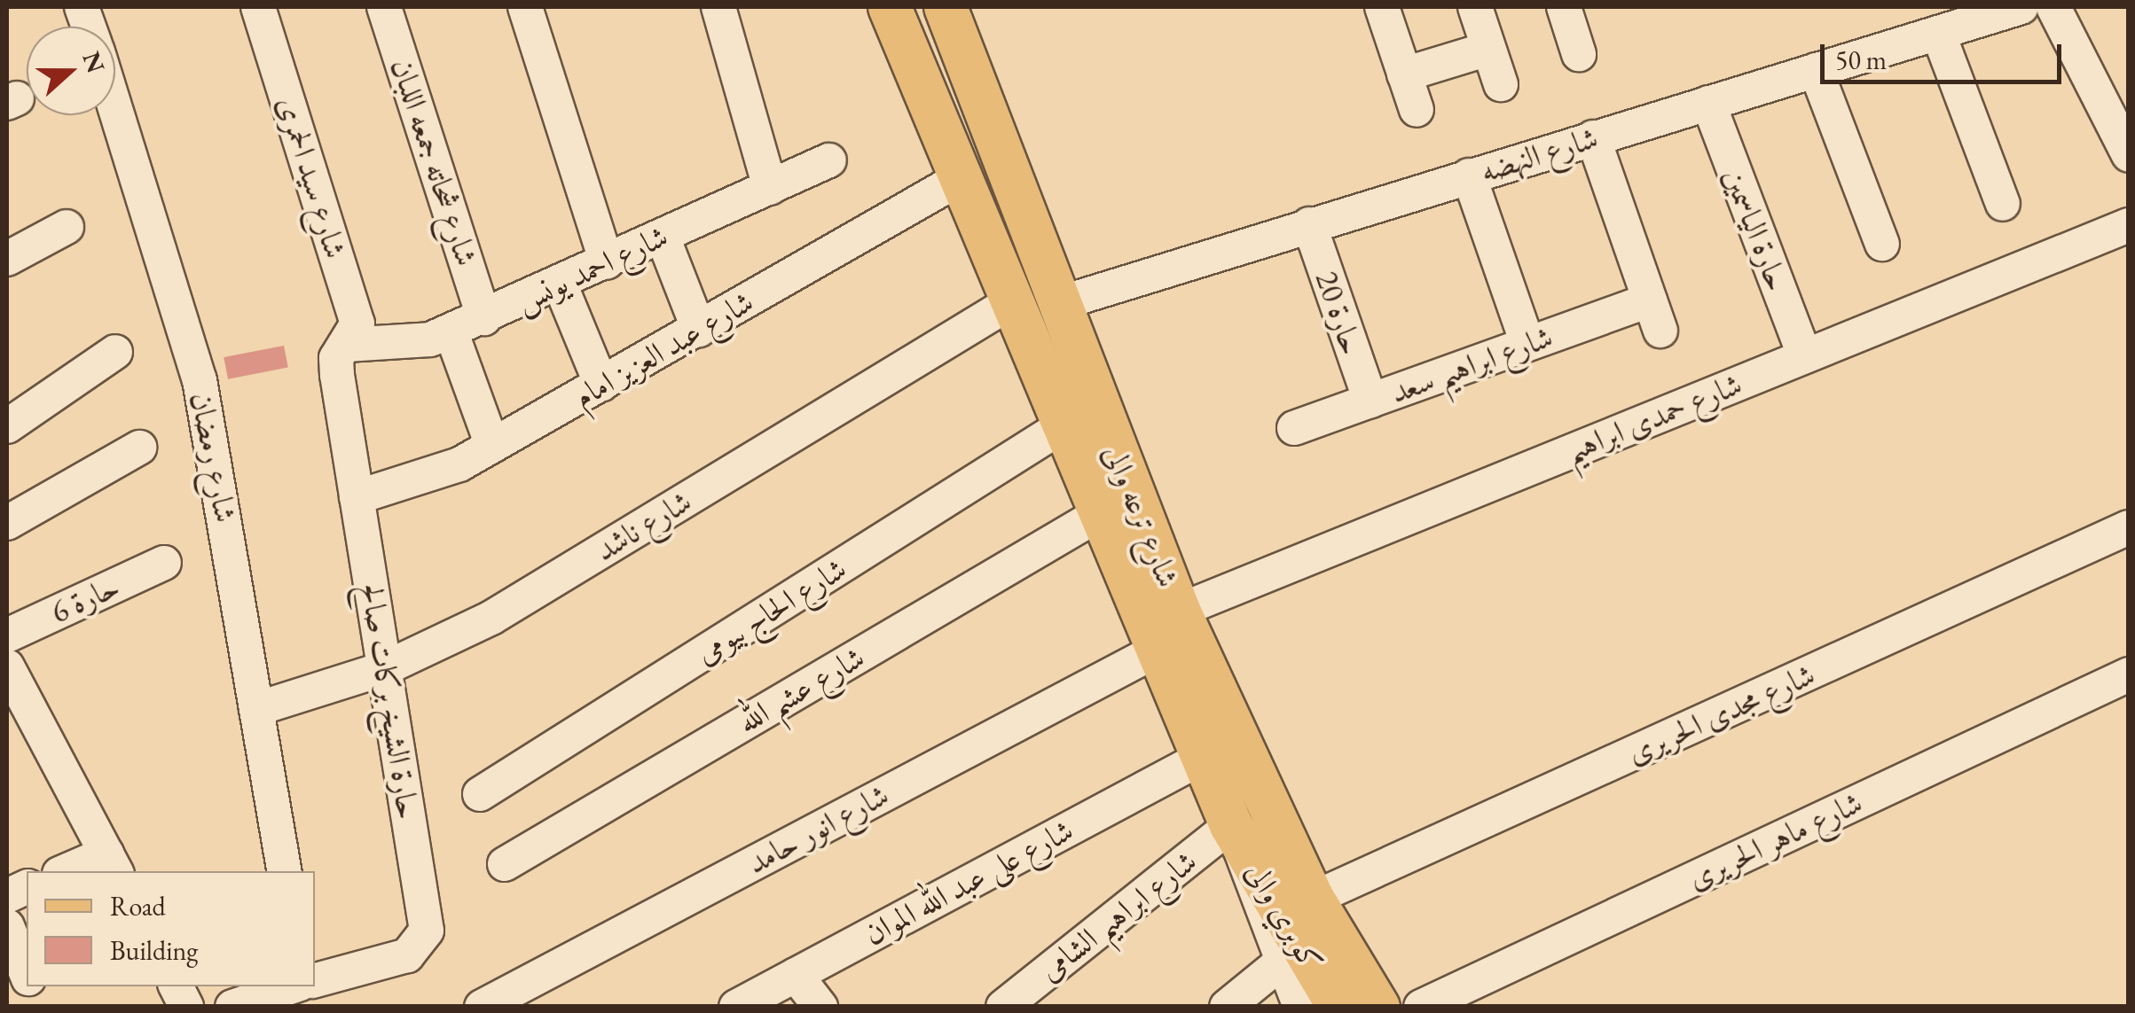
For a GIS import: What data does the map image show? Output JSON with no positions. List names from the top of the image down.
{
  "streets": {
    "main road": ["شارع ترعه والى", "كوبري والى"],
    "street": [
      "شارع النهضه",
      "شارع شحاته جمعه اللبان",
      "شارع سيد الحمرى",
      "حارة الياسمين",
      "شارع احمد يونس",
      "حارة 20",
      "شارع عبد العزيز امام",
      "شارع ابراهيم سعد",
      "شارع حمدى ابراهيم",
      "شارع رمضان",
      "شارع ناشد",
      "حارة 6",
      "شارع الحاج بيومى",
      "شارع عشم الله",
      "حارة الشيخ بركات صالح",
      "شارع مجدى الحريرى",
      "شارع انور حامد",
      "شارع ماهر الحريرى",
      "شارع على عبد الله الموان",
      "شارع ابراهيم الشامى"
    ]
  },
  "crossings": [
    ["شارع النهضه", "حارة الياسمين"],
    ["شارع النهضه", "حارة 20"],
    ["شارع النهضه", "شارع ابراهيم سعد"],
    ["شارع النهضه", "شارع ترعه والى"],
    ["شارع شحاته جمعه اللبان", "شارع احمد يونس"],
    ["شارع سيد الحمرى", "شارع احمد يونس"],
    ["شارع سيد الحمرى", "حارة الشيخ بركات صالح"],
    ["حارة الياسمين", "شارع حمدى ابراهيم"],
    ["شارع احمد يونس", "حارة الشيخ بركات صالح"],
    ["حارة 20", "شارع ابراهيم سعد"],
    ["شارع عبد العزيز امام", "شارع ترعه والى"],
    ["شارع عبد العزيز امام", "حارة الشيخ بركات صالح"],
    ["شارع حمدى ابراهيم", "شارع ترعه والى"],
    ["شارع رمضان", "شارع ناشد"],
    ["شارع ترعه والى", "شارع ناشد"],
    ["شارع ترعه والى", "شارع الحاج بيومى"],
    ["شارع ترعه والى", "شارع عشم الله"],
    ["شارع ترعه والى", "شارع مجدى الحريرى"],
    ["شارع ترعه والى", "شارع انور حامد"],
    ["شارع ترعه والى", "شارع على عبد الله الموان"],
    ["شارع ترعه والى", "شارع ابراهيم الشامى"],
    ["شارع ترعه والى", "كوبري والى"],
    ["شارع ناشد", "حارة الشيخ بركات صالح"],
    ["شارع ابراهيم الشامى", "كوبري والى"]
  ],
  "legend": ["Road", "Building"],
  "scale_bar": "50 m",
  "north": "right"
}
